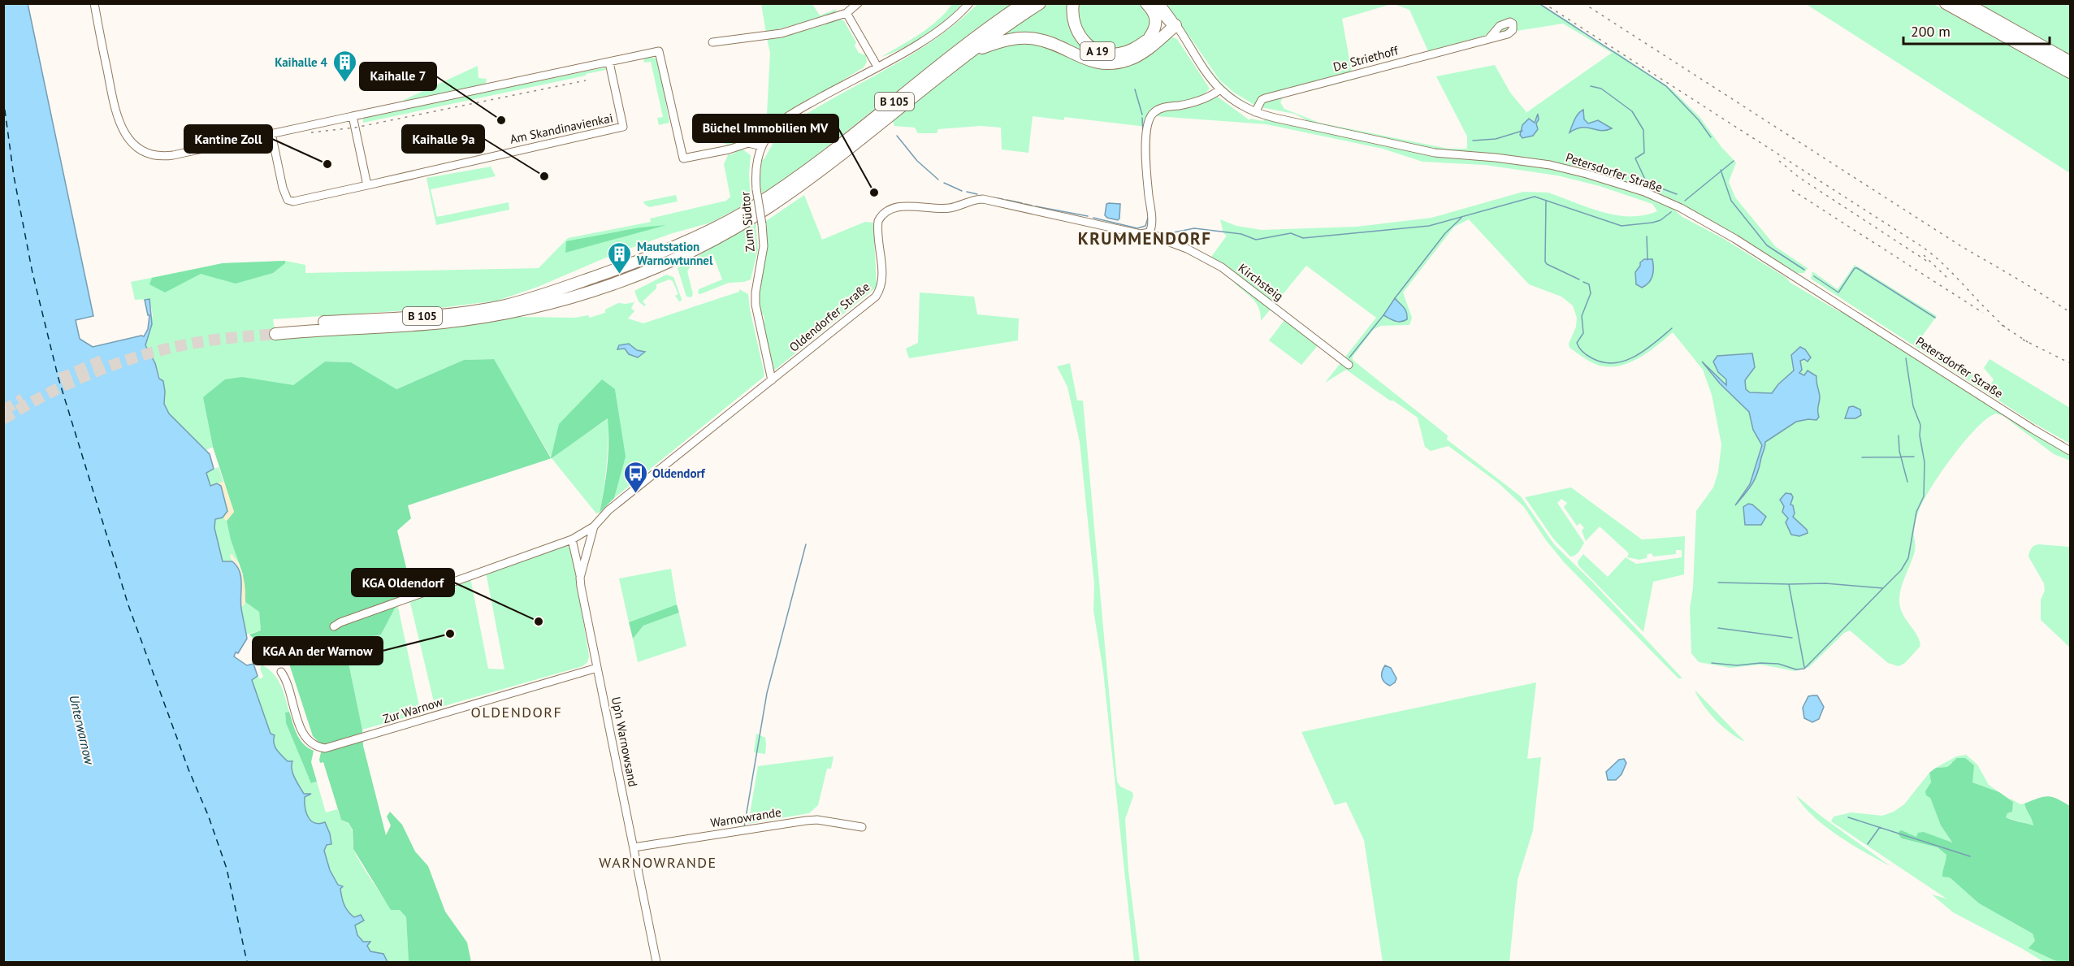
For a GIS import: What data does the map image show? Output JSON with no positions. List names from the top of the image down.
{
  "streets": {
    "highway": ["A 19", "B 105"],
    "street": [
      "De Striethoff",
      "Am Skandinavienkai",
      "Petersdorfer Straße",
      "Zum Südtor",
      "Kirchsteig",
      "Oldendorfer Straße",
      "Zur Warnow",
      "Up’n Warnowsand",
      "Warnowrande"
    ]
  },
  "crossings": [
    ["A 19", "Petersdorfer Straße"],
    ["De Striethoff", "Petersdorfer Straße"],
    ["Zum Südtor", "Oldendorfer Straße"],
    ["Kirchsteig", "Oldendorfer Straße"],
    ["Oldendorfer Straße", "Up’n Warnowsand"],
    ["Zur Warnow", "Up’n Warnowsand"],
    ["Up’n Warnowsand", "Warnowrande"]
  ],
  "districts": ["KRUMMENDORF", "OLDENDORF", "WARNOWRANDE"],
  "water": ["Unterwarnow"],
  "places": {
    "building": ["Kaihalle 4", "Mautstation Warnowtunnel"],
    "other": [
      "Kaihalle 7",
      "Kantine Zoll",
      "Kaihalle 9a",
      "Büchel Immobilien MV",
      "KGA Oldendorf",
      "KGA An der Warnow"
    ],
    "bus stop": ["Oldendorf"]
  },
  "scale_bar": "200 m"
}
